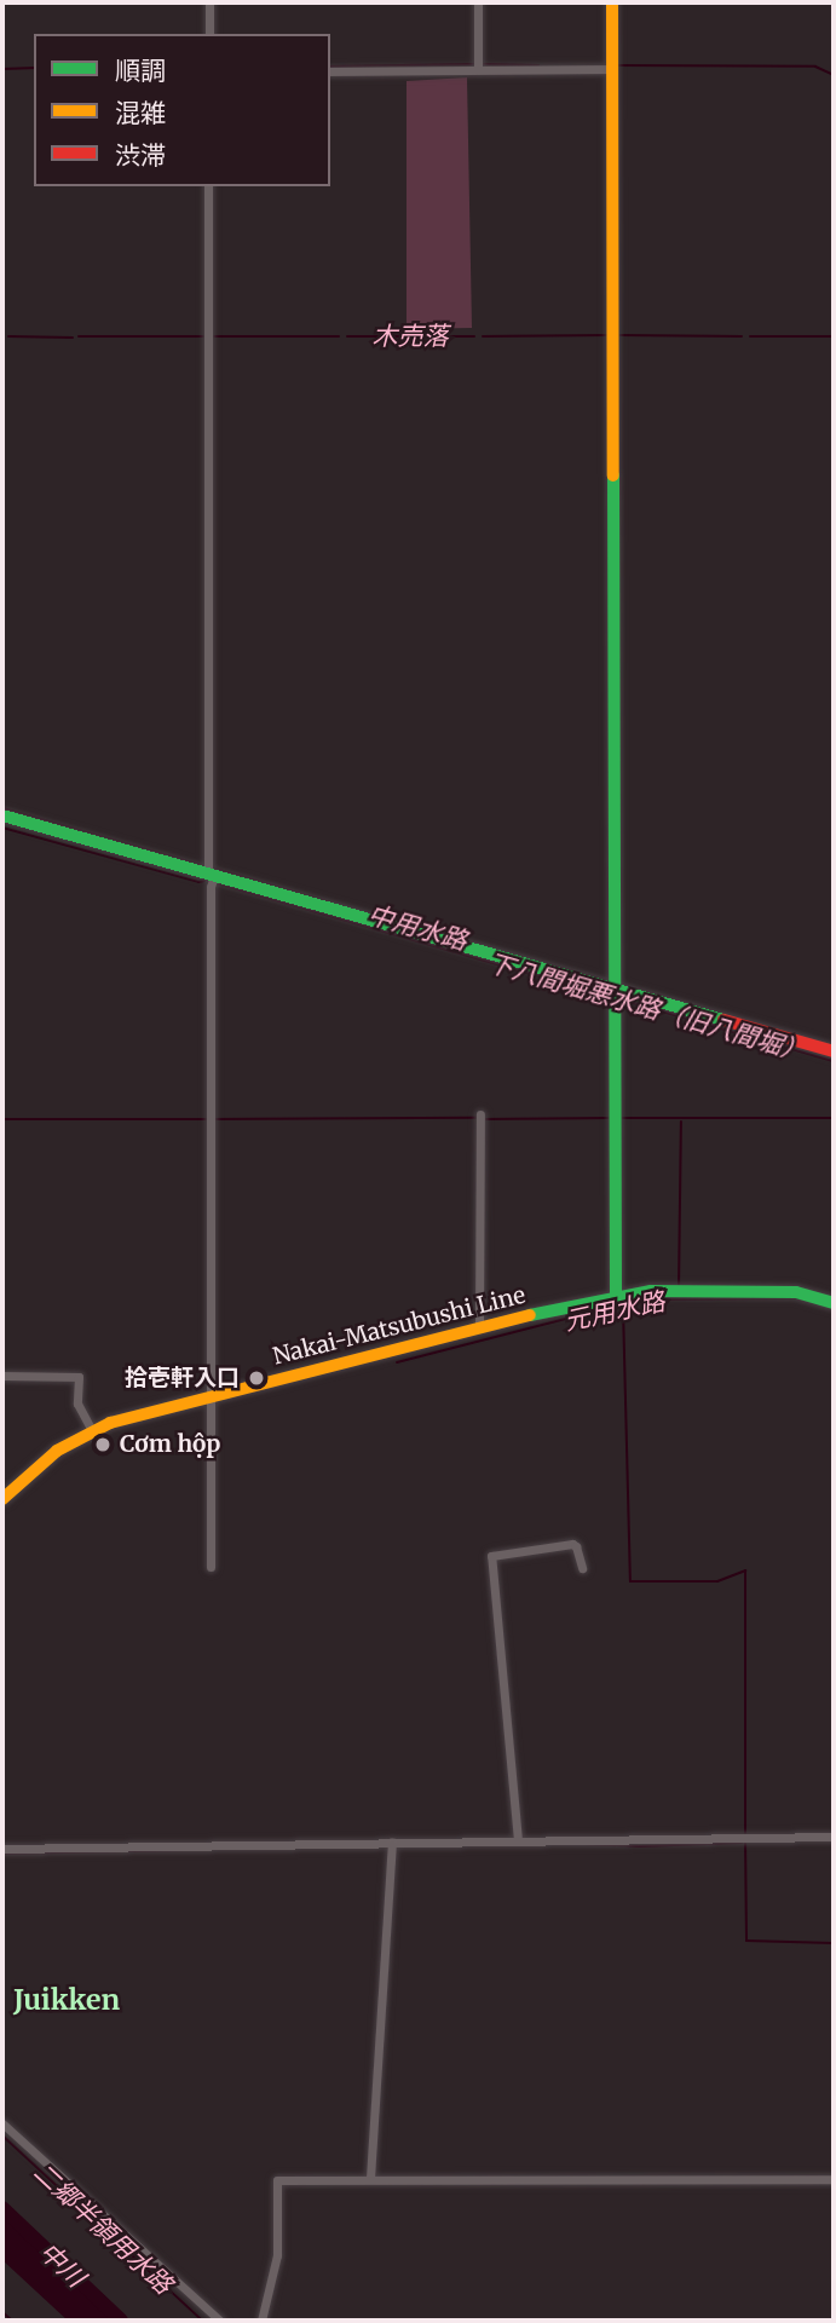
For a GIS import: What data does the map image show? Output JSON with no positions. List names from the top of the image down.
{
  "streets": {
    "street": ["Nakai-Matsubushi Line"]
  },
  "districts": ["Juikken"],
  "water": [
    "木売落",
    "中用水路",
    "下八間堀悪水路（旧八間堀）",
    "元用水路",
    "二郷半領用水路",
    "中川"
  ],
  "places": ["拾壱軒入口", "Cơm hộp"],
  "legend": ["順調", "混雑", "渋滞"]
}
